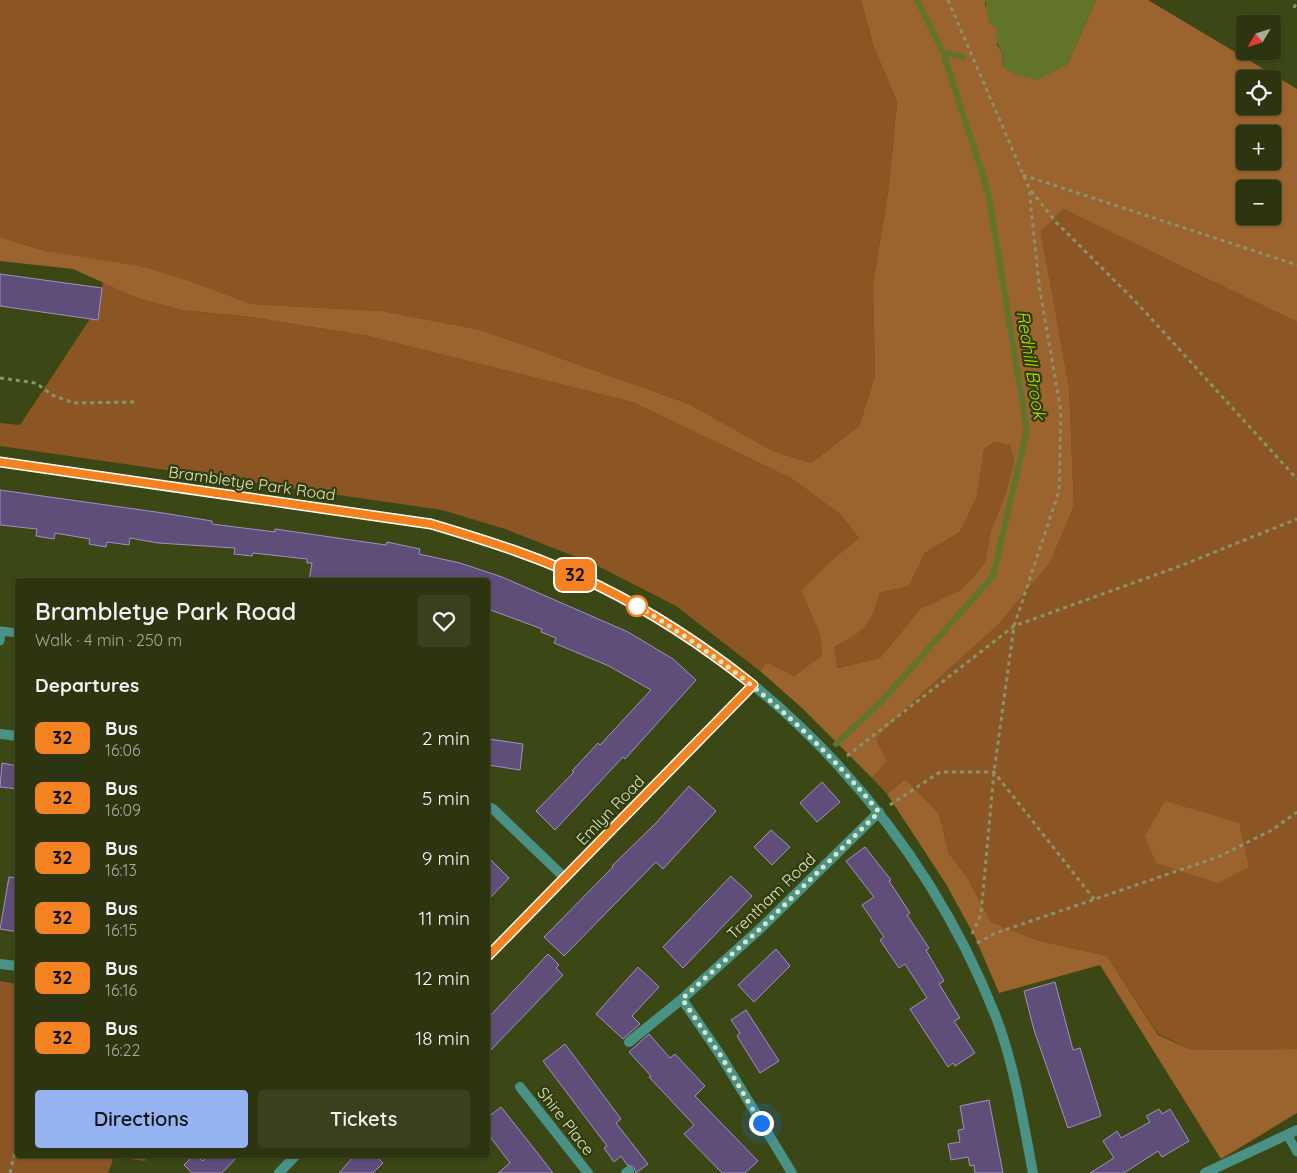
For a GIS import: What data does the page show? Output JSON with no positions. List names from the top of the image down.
{
  "streets": {
    "street": [
      "Brambletye Park Road",
      "Emlyn Road",
      "Trentham Road",
      "Shire Place"
    ]
  },
  "crossings": [
    ["Brambletye Park Road", "Emlyn Road"],
    ["Brambletye Park Road", "Trentham Road"]
  ],
  "water": ["Redhill Brook"],
  "lines": ["bus line 32"],
  "north": "bottom left",
  "page": {
    "on_map": "32",
    "map_buttons": ["+", "−"],
    "heading": [
      ["Brambletye Park Road", "Walk · 4 min · 250 m"],
      "Departures"
    ],
    "list": [
      {
        "mark": "32",
        "name": "Bus",
        "note": "16:06",
        "value": "2 min"
      },
      {
        "mark": "32",
        "name": "Bus",
        "note": "16:09",
        "value": "5 min"
      },
      {
        "mark": "32",
        "name": "Bus",
        "note": "16:13",
        "value": "9 min"
      },
      {
        "mark": "32",
        "name": "Bus",
        "note": "16:15",
        "value": "11 min"
      },
      {
        "mark": "32",
        "name": "Bus",
        "note": "16:16",
        "value": "12 min"
      },
      {
        "mark": "32",
        "name": "Bus",
        "note": "16:22",
        "value": "18 min"
      }
    ],
    "buttons": ["Directions", "Tickets"]
  }
}
